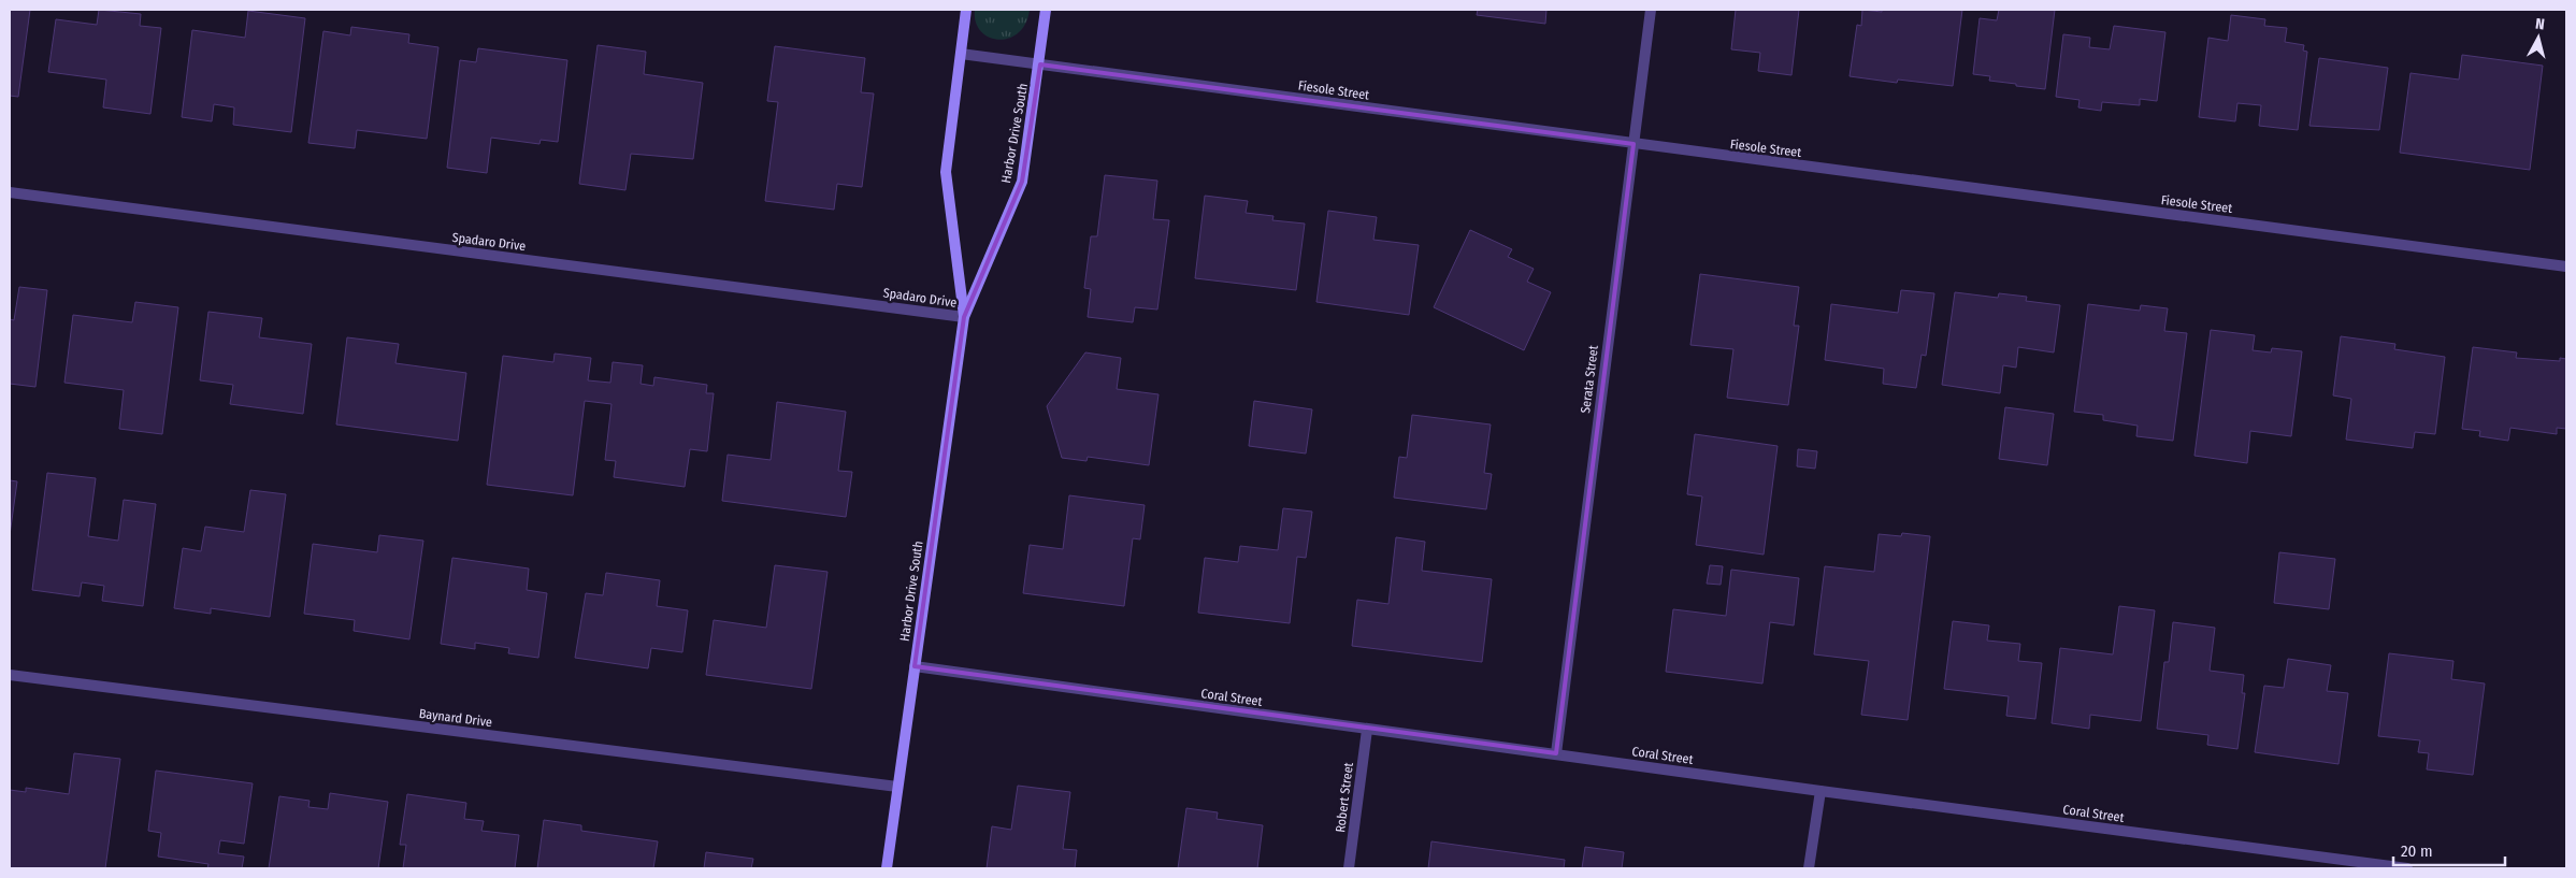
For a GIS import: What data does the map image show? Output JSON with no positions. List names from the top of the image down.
{
  "streets": {
    "street": [
      "Fiesole Street",
      "Harbor Drive South",
      "Spadaro Drive",
      "Serata Street",
      "Coral Street",
      "Baynard Drive",
      "Robert Street"
    ]
  },
  "crossings": [
    ["Fiesole Street", "Harbor Drive South"],
    ["Fiesole Street", "Serata Street"],
    ["Harbor Drive South", "Spadaro Drive"],
    ["Harbor Drive South", "Coral Street"],
    ["Harbor Drive South", "Baynard Drive"],
    ["Serata Street", "Coral Street"],
    ["Coral Street", "Robert Street"]
  ],
  "scale_bar": "20 m",
  "north": "top"
}
